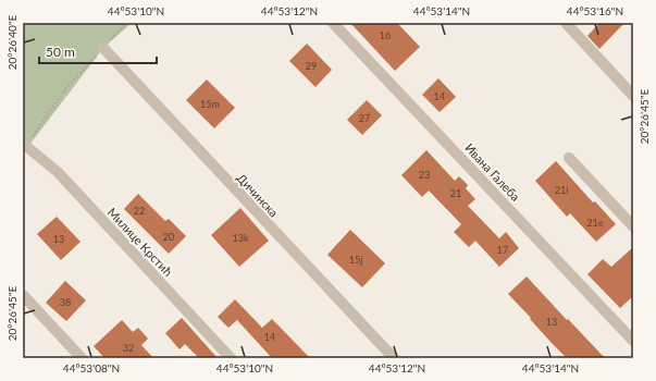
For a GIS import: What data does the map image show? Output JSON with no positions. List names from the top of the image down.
{
  "streets": {
    "street": ["Ивана Галеба", "Дичинска", "Милице Крстић"]
  },
  "house_numbers": [
    "16",
    "29",
    "14",
    "15m",
    "27",
    "23",
    "21i",
    "21",
    "22",
    "21e",
    "20",
    "13k",
    "13",
    "17",
    "15j",
    "38",
    "13",
    "14",
    "32"
  ],
  "scale_bar": "50 m",
  "coordinates": [
    "44°53'10\"N",
    "44°53'12\"N",
    "44°53'14\"N",
    "44°53'16\"N",
    "20°26'40\"E",
    "20°26'45\"E",
    "44°53'08\"N"
  ]
}
